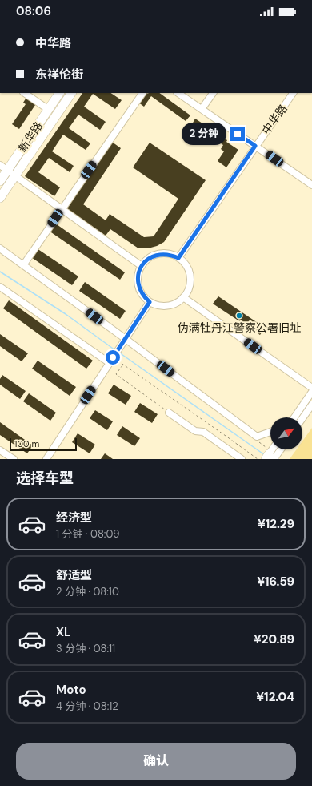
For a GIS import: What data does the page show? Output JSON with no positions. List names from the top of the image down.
{
  "streets": {
    "main road": ["新华路"],
    "street": ["中华路"]
  },
  "places": ["伪满牡丹江警察公署旧址"],
  "scale_bar": "100 m",
  "north": "top right",
  "page": {
    "status": "08:06",
    "banner": ["中华路", "东祥伦街"],
    "bubble": "2 分钟",
    "scale": "100 m",
    "heading": "选择车型",
    "list": [
      {
        "name": "经济型",
        "note": "1 分钟 · 08:09",
        "value": "¥12.29"
      },
      {
        "name": "舒适型",
        "note": "2 分钟 · 08:10",
        "value": "¥16.59"
      },
      {
        "name": "XL",
        "note": "3 分钟 · 08:11",
        "value": "¥20.89"
      },
      {
        "name": "Moto",
        "note": "4 分钟 · 08:12",
        "value": "¥12.04"
      }
    ],
    "buttons": "确认"
  }
}
